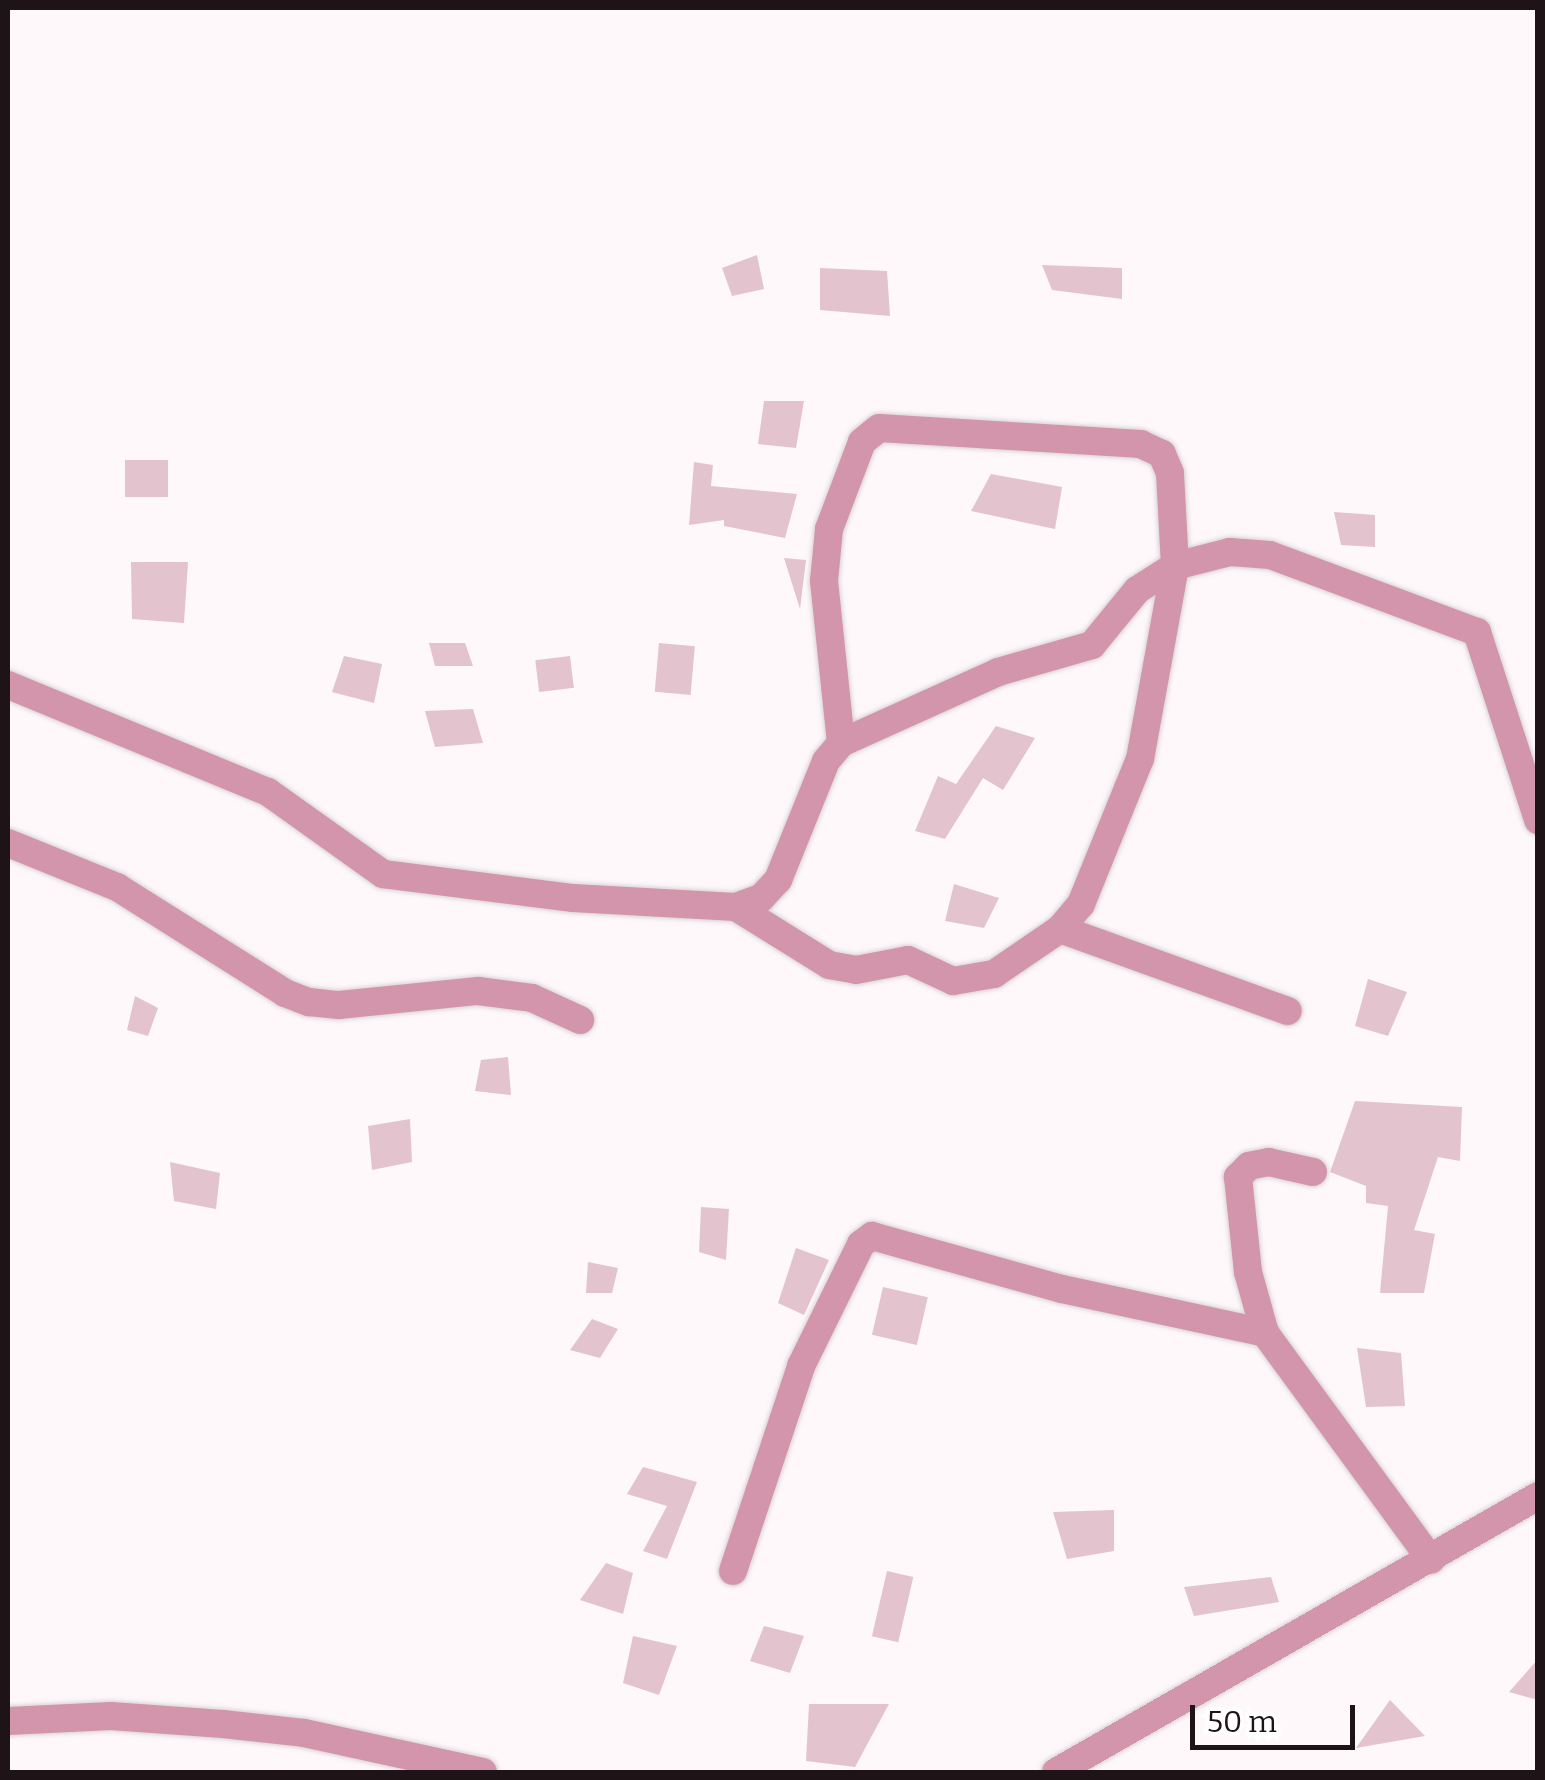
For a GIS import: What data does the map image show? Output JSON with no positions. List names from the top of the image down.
{
  "scale_bar": "50 m"
}
